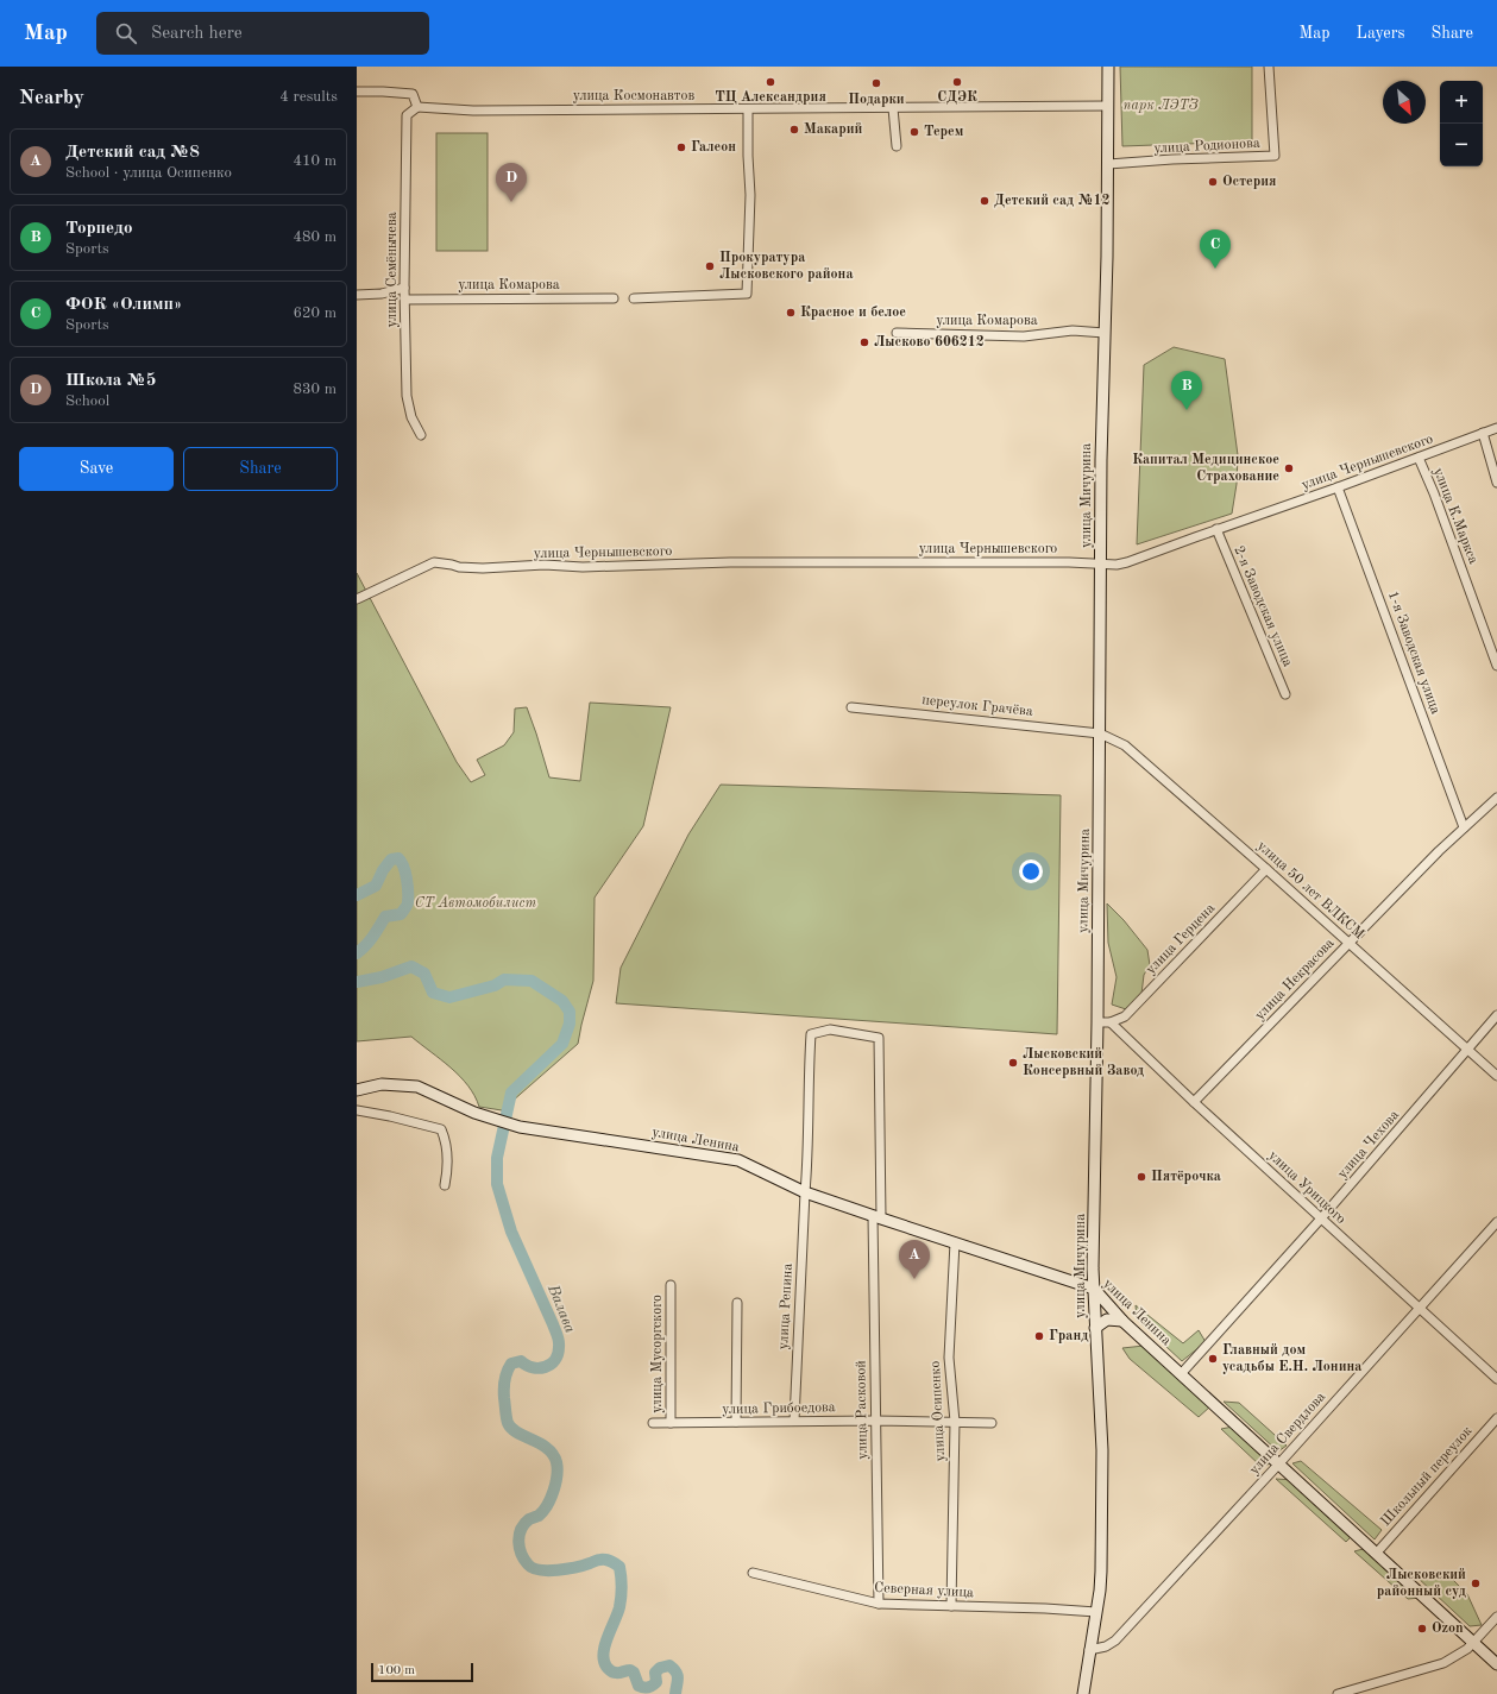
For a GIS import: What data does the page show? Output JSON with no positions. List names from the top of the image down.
{
  "streets": {
    "main road": ["улица Мичурина", "улица Ленина"],
    "street": [
      "улица Космонавтов",
      "улица Родионова",
      "улица Семёнычева",
      "улица Комарова",
      "улица Чернышевского",
      "улица К.Маркса",
      "2-я Заводская улица",
      "1-я Заводская улица",
      "переулок Грачёва",
      "улица 50 лет ВЛКСМ",
      "улица Герцена",
      "улица Некрасова",
      "улица Чехова",
      "улица Урицкого",
      "улица Репина",
      "улица Мусоргского",
      "улица Грибоедова",
      "улица Расковой",
      "улица Осипенко",
      "улица Свердлова",
      "Школьный переулок",
      "Северная улица"
    ]
  },
  "crossings": [
    ["улица Космонавтов", "улица Семёнычева"],
    ["улица Космонавтов", "улица Мичурина"],
    ["улица Родионова", "улица Мичурина"],
    ["улица Семёнычева", "улица Комарова"],
    ["улица Комарова", "улица Мичурина"],
    ["улица Чернышевского", "улица Мичурина"],
    ["улица Чернышевского", "улица К.Маркса"],
    ["улица Чернышевского", "2-я Заводская улица"],
    ["улица Чернышевского", "1-я Заводская улица"],
    ["улица Мичурина", "переулок Грачёва"],
    ["улица Мичурина", "улица 50 лет ВЛКСМ"],
    ["улица Мичурина", "улица Ленина"],
    ["улица Мичурина", "улица Свердлова"],
    ["улица Мичурина", "Северная улица"],
    ["1-я Заводская улица", "улица Некрасова"],
    ["переулок Грачёва", "улица 50 лет ВЛКСМ"],
    ["улица 50 лет ВЛКСМ", "улица Герцена"],
    ["улица 50 лет ВЛКСМ", "улица Некрасова"],
    ["улица 50 лет ВЛКСМ", "улица Чехова"],
    ["улица Герцена", "улица Урицкого"],
    ["улица Некрасова", "улица Урицкого"],
    ["улица Ленина", "улица Чехова"],
    ["улица Ленина", "улица Репина"],
    ["улица Ленина", "улица Расковой"],
    ["улица Ленина", "улица Осипенко"],
    ["улица Ленина", "улица Свердлова"],
    ["улица Ленина", "Школьный переулок"],
    ["улица Чехова", "улица Урицкого"],
    ["улица Урицкого", "улица Свердлова"],
    ["улица Репина", "улица Грибоедова"],
    ["улица Репина", "улица Расковой"],
    ["улица Мусоргского", "улица Грибоедова"],
    ["улица Грибоедова", "улица Расковой"],
    ["улица Грибоедова", "улица Осипенко"],
    ["улица Расковой", "Северная улица"],
    ["улица Осипенко", "Северная улица"]
  ],
  "water": ["Валава"],
  "parks": ["парк ЛЭТЗ", "СТ Автомобилист"],
  "places": [
    "ТЦ Александрия",
    "СДЭК",
    "Подарки",
    "Макарий",
    "Терем",
    "Галеон",
    "Остерия",
    "Детский сад №12",
    "Прокуратура Лысковского района",
    "Красное и белое",
    "Лысково 606212",
    "Капитал Медицинское Страхование",
    "Лысковский Консервный Завод",
    "Пятёрочка",
    "Гранд",
    "Главный дом усадьбы Е.Н. Лонина",
    "Лысковский районный суд",
    "Ozon"
  ],
  "scale_bar": "100 m",
  "north": "bottom right",
  "page": {
    "header": "Map",
    "search": "Search here",
    "nav": ["Map", "Layers", "Share"],
    "heading": ["Nearby", "4 results"],
    "map_buttons": ["+", "−"],
    "list": [
      {
        "mark": "A",
        "name": "Детский сад №8",
        "note": "School · улица Осипенко",
        "value": "410 m"
      },
      {
        "mark": "B",
        "name": "Торпедо",
        "note": "Sports",
        "value": "480 m"
      },
      {
        "mark": "C",
        "name": "ФОК «Олимп»",
        "note": "Sports",
        "value": "620 m"
      },
      {
        "mark": "D",
        "name": "Школа №5",
        "note": "School",
        "value": "830 m"
      }
    ],
    "pins": [
      "D",
      "C",
      "B",
      "A"
    ],
    "buttons": ["Save", "Share"],
    "scale": "100 m"
  }
}
